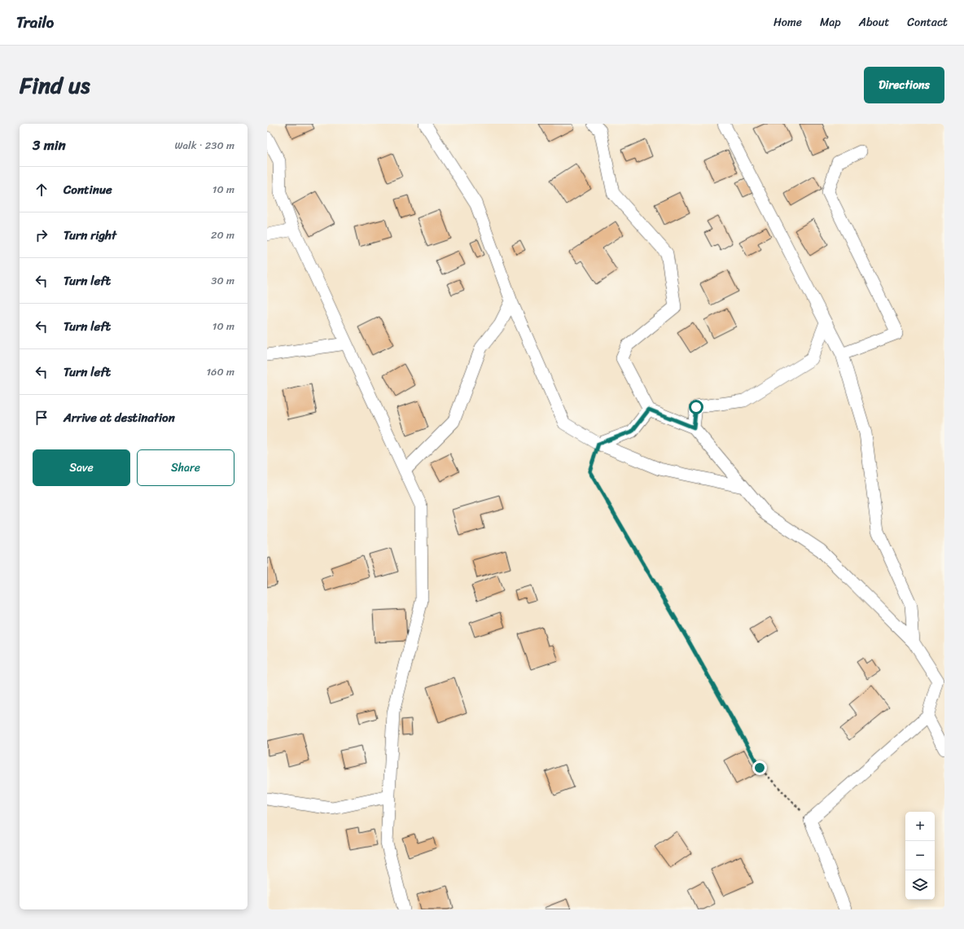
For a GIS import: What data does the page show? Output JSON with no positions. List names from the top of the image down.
{
  "page": {
    "header": "Trailo",
    "nav": [
      "Home",
      "Map",
      "About",
      "Contact"
    ],
    "title": "Find us",
    "buttons": [
      "Directions",
      ["Save", "Share"]
    ],
    "heading": ["3 min", "Walk · 230 m"],
    "list": [
      ["Continue", "10 m"],
      ["Turn right", "20 m"],
      ["Turn left", "30 m"],
      ["Turn left", "10 m"],
      ["Turn left", "160 m"],
      "Arrive at destination"
    ],
    "map_buttons": ["+", "−"]
  }
}
